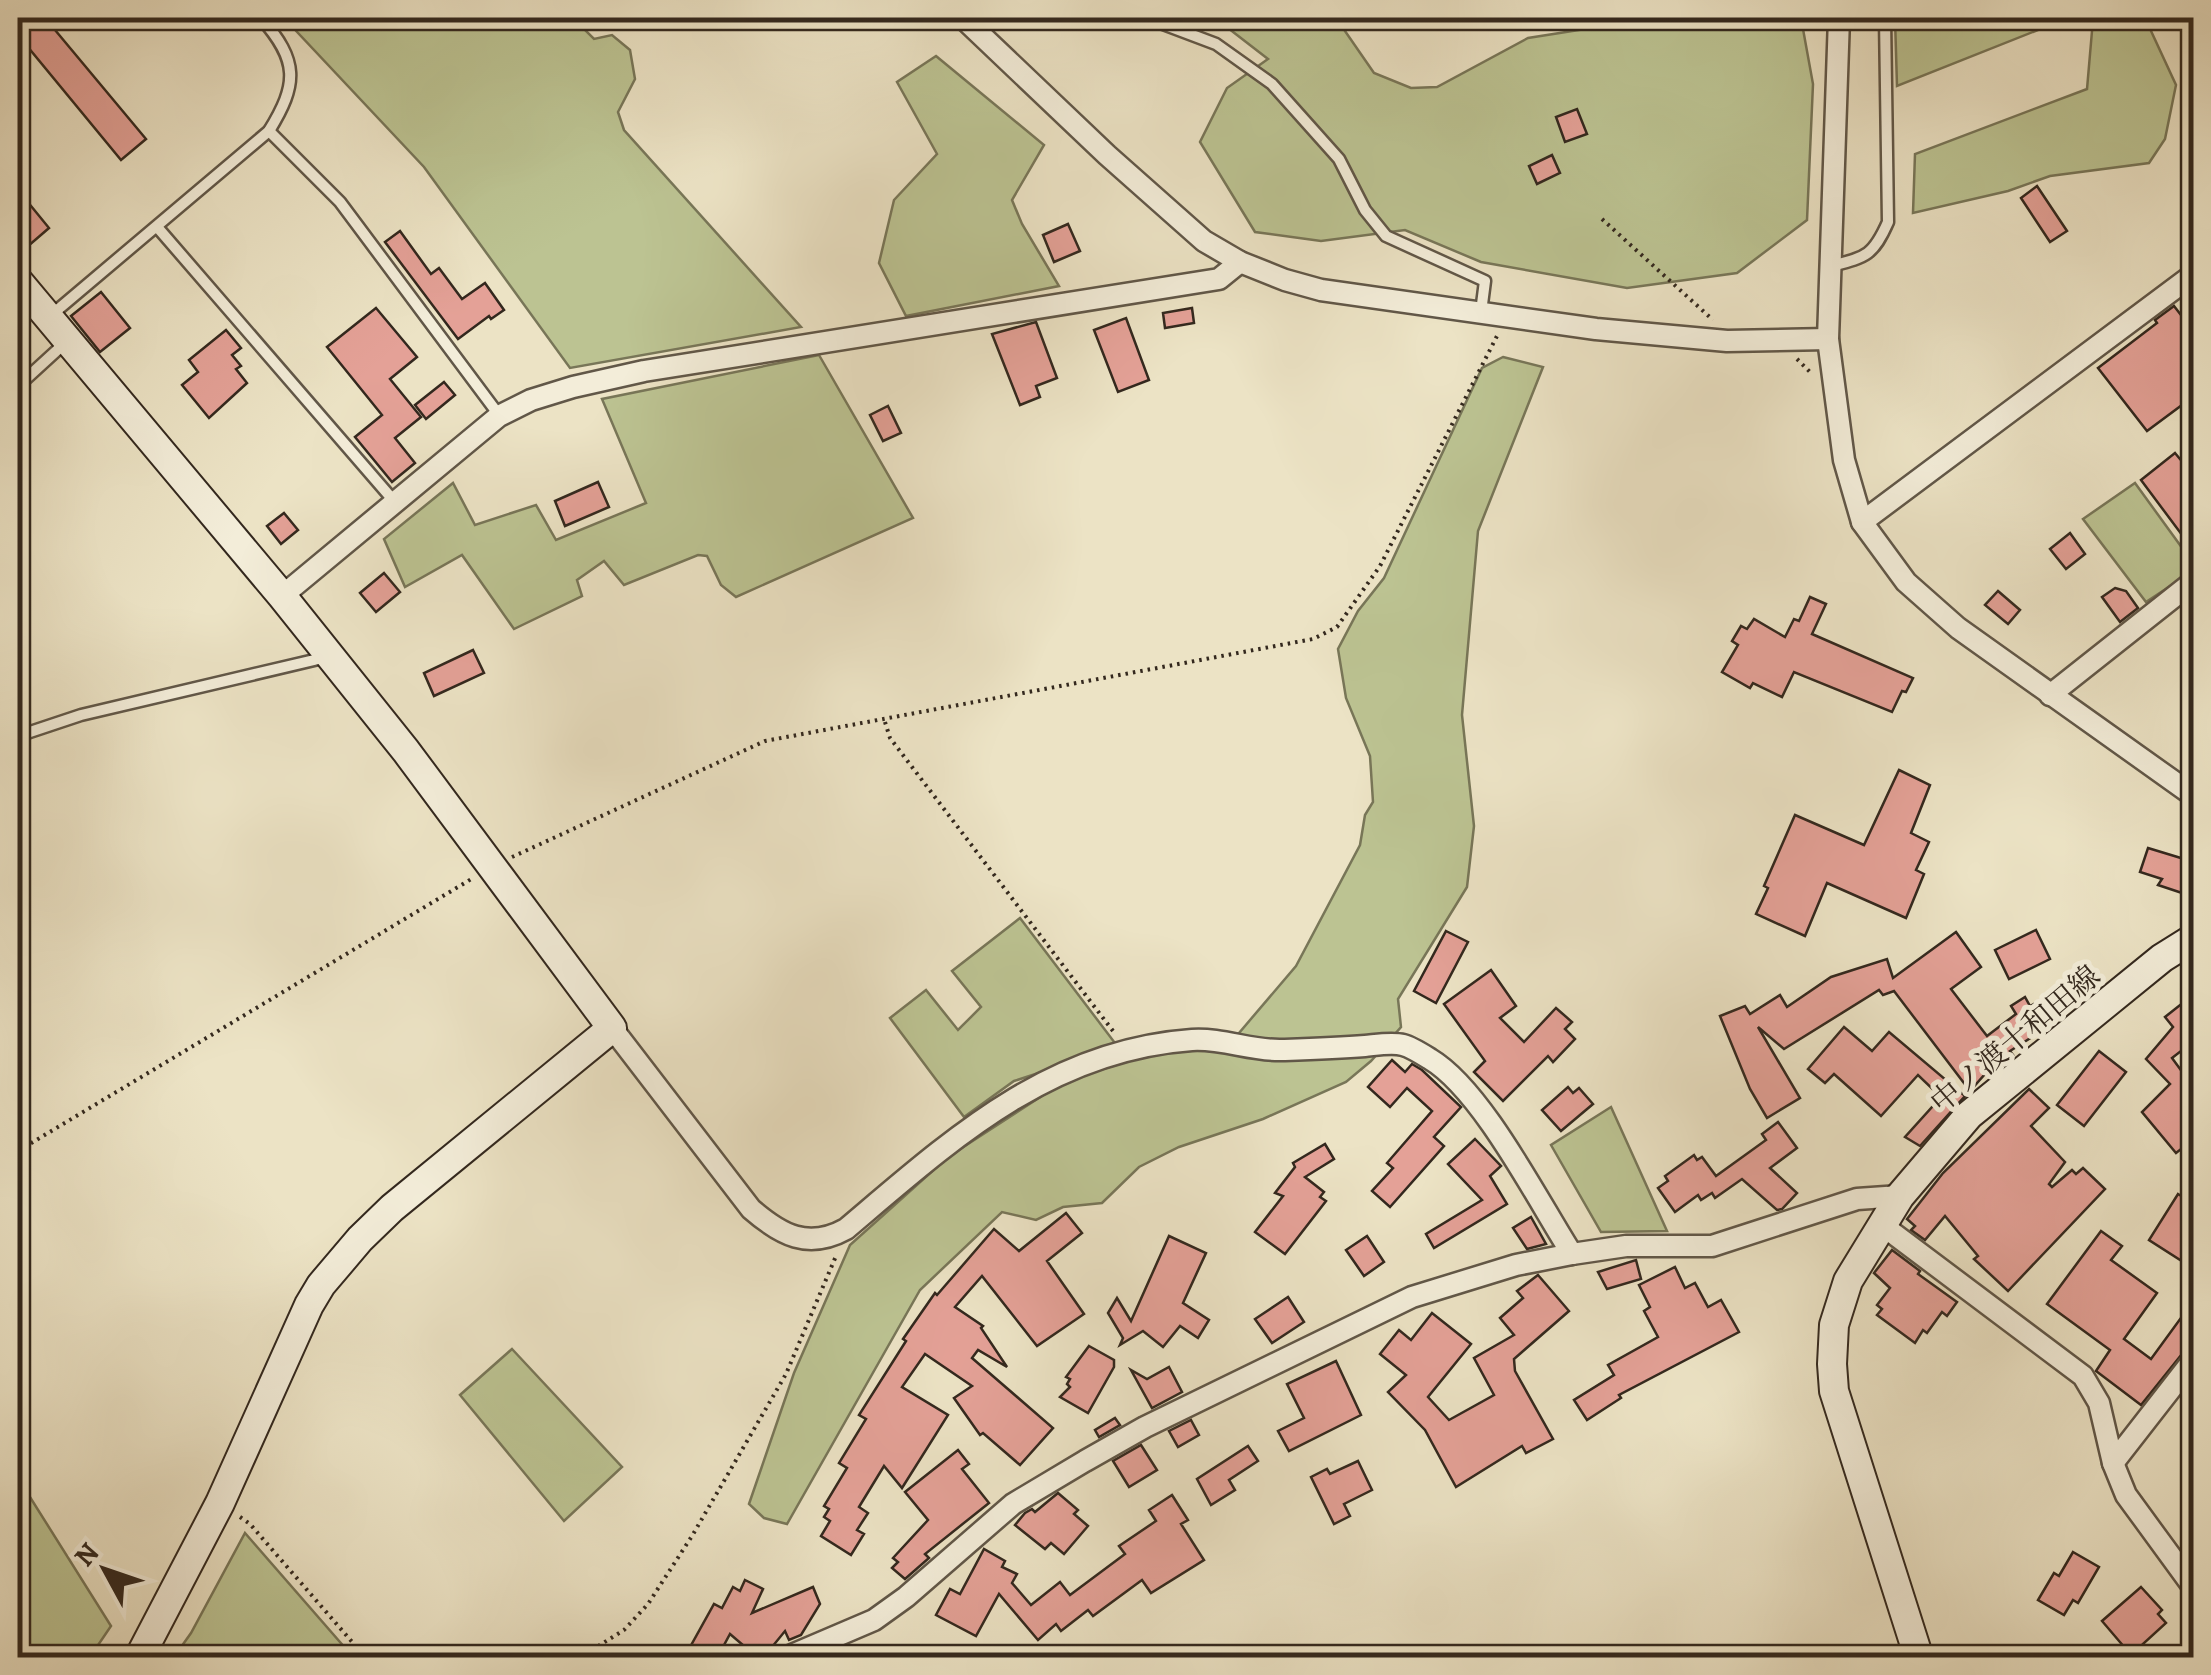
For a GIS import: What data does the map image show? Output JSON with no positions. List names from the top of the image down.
{
  "streets": {
    "street": ["中ノ渡十和田線"]
  },
  "north": "top left"
}
